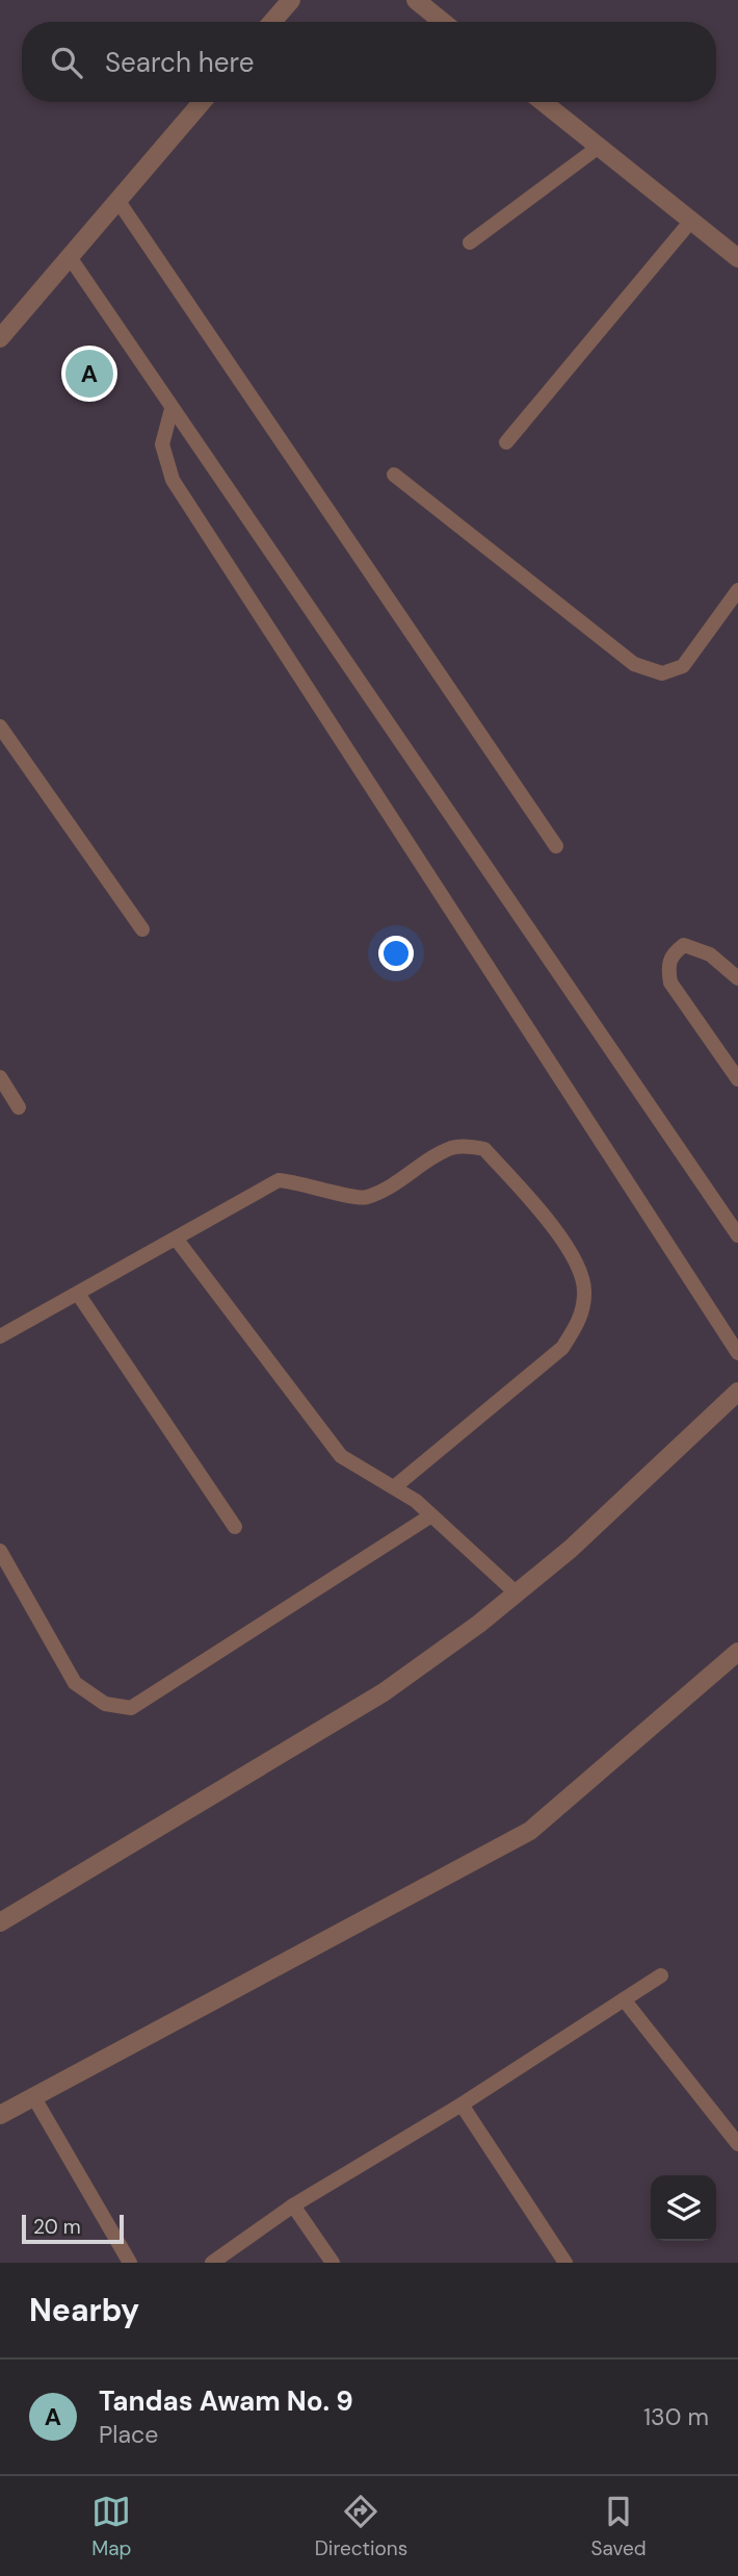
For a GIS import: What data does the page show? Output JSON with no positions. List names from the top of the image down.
{
  "scale_bar": "20 m",
  "page": {
    "search": "Search here",
    "pins": "A",
    "scale": "20 m",
    "heading": "Nearby",
    "list": [
      {
        "mark": "A",
        "name": "Tandas Awam No. 9",
        "note": "Place",
        "value": "130 m"
      }
    ],
    "nav": ["Map", "Directions", "Saved"]
  }
}
